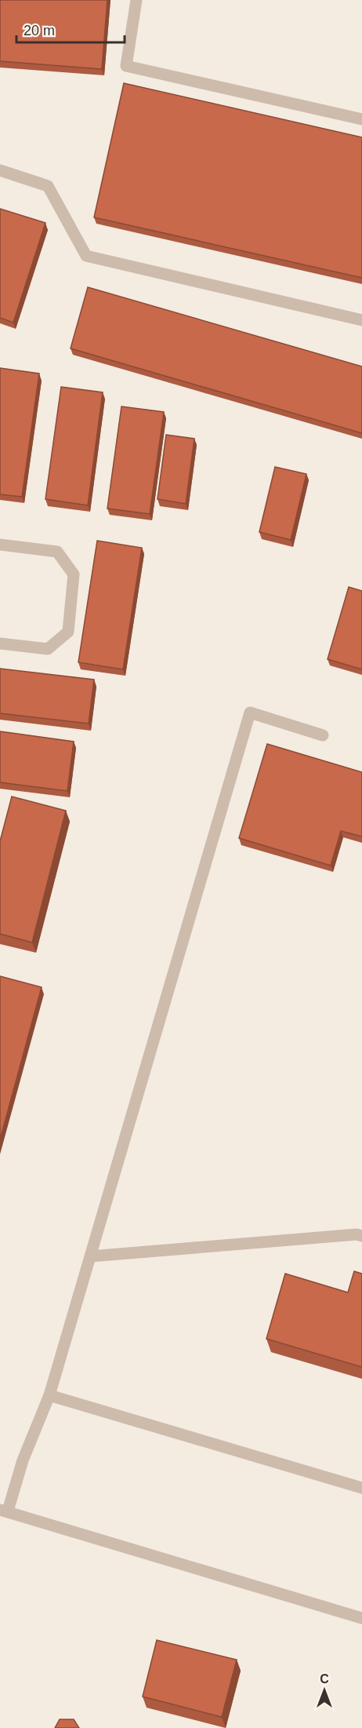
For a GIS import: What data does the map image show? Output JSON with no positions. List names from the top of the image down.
{
  "scale_bar": "20 m",
  "north": "top"
}
